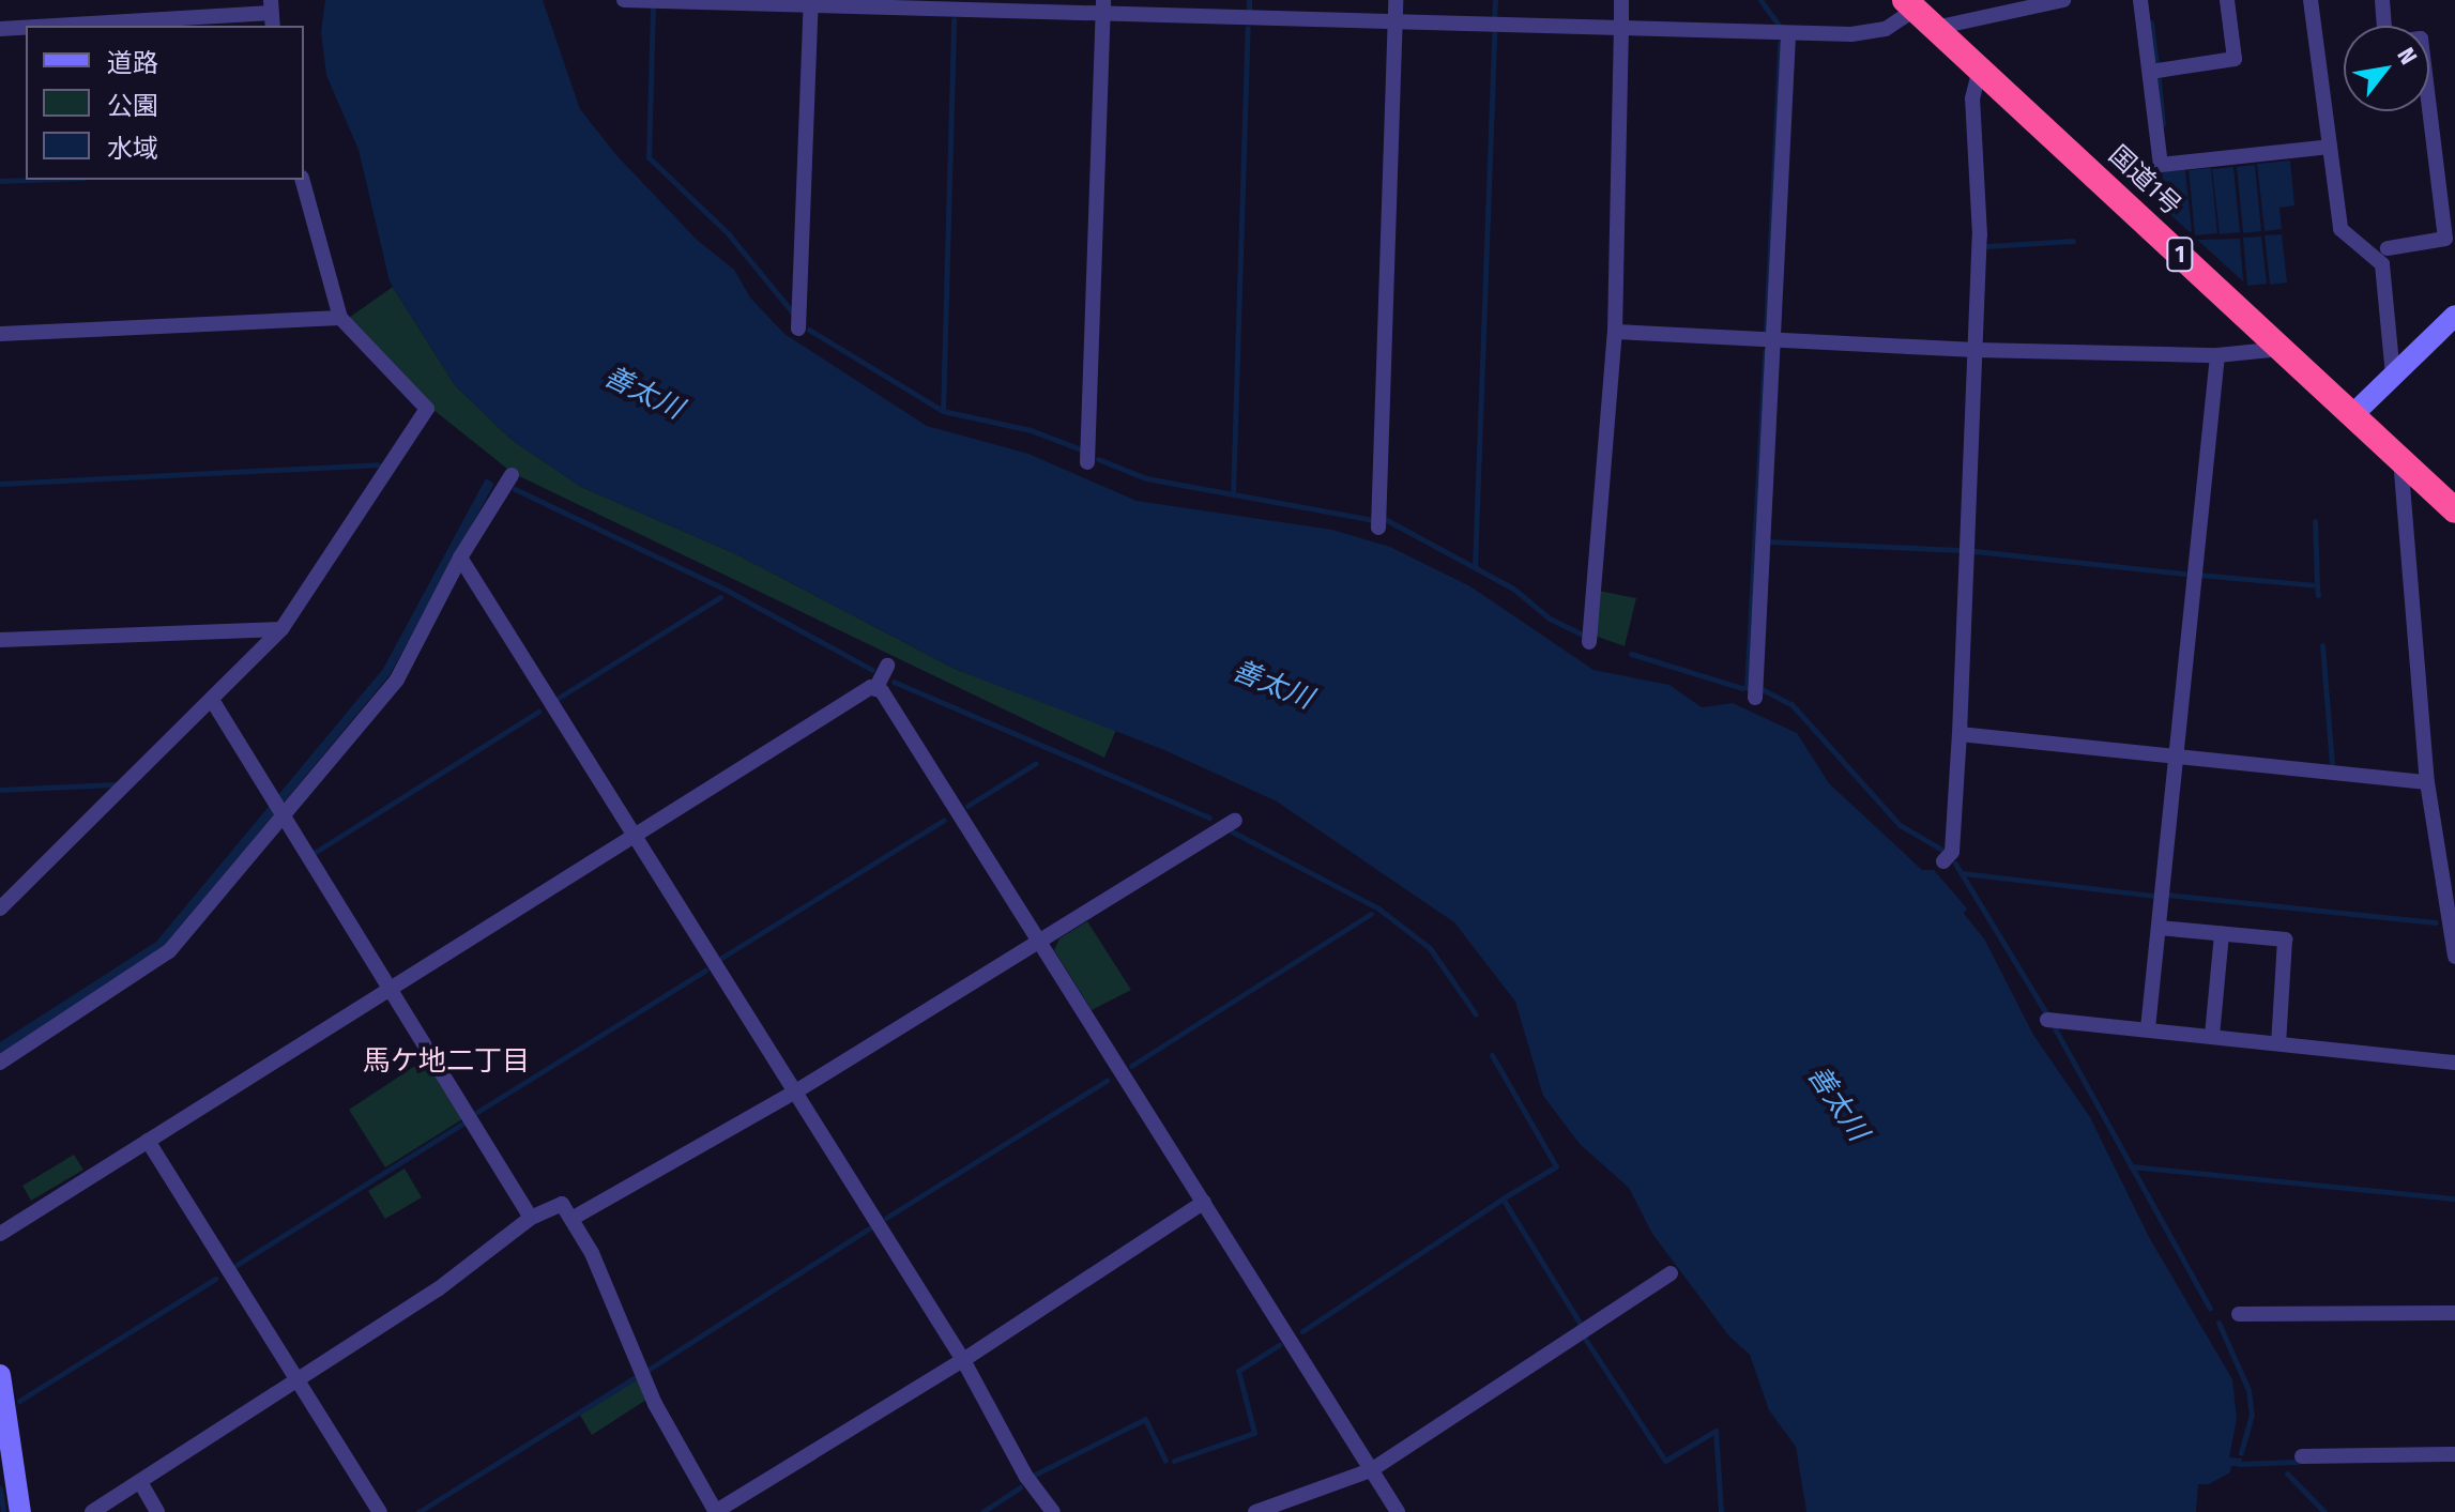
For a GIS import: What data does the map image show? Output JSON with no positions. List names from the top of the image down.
{
  "streets": {
    "highway": ["国道1号", "1"]
  },
  "districts": ["馬ケ地二丁目"],
  "water": ["善太川"],
  "legend": ["道路", "公園", "水域"],
  "north": "top right"
}
